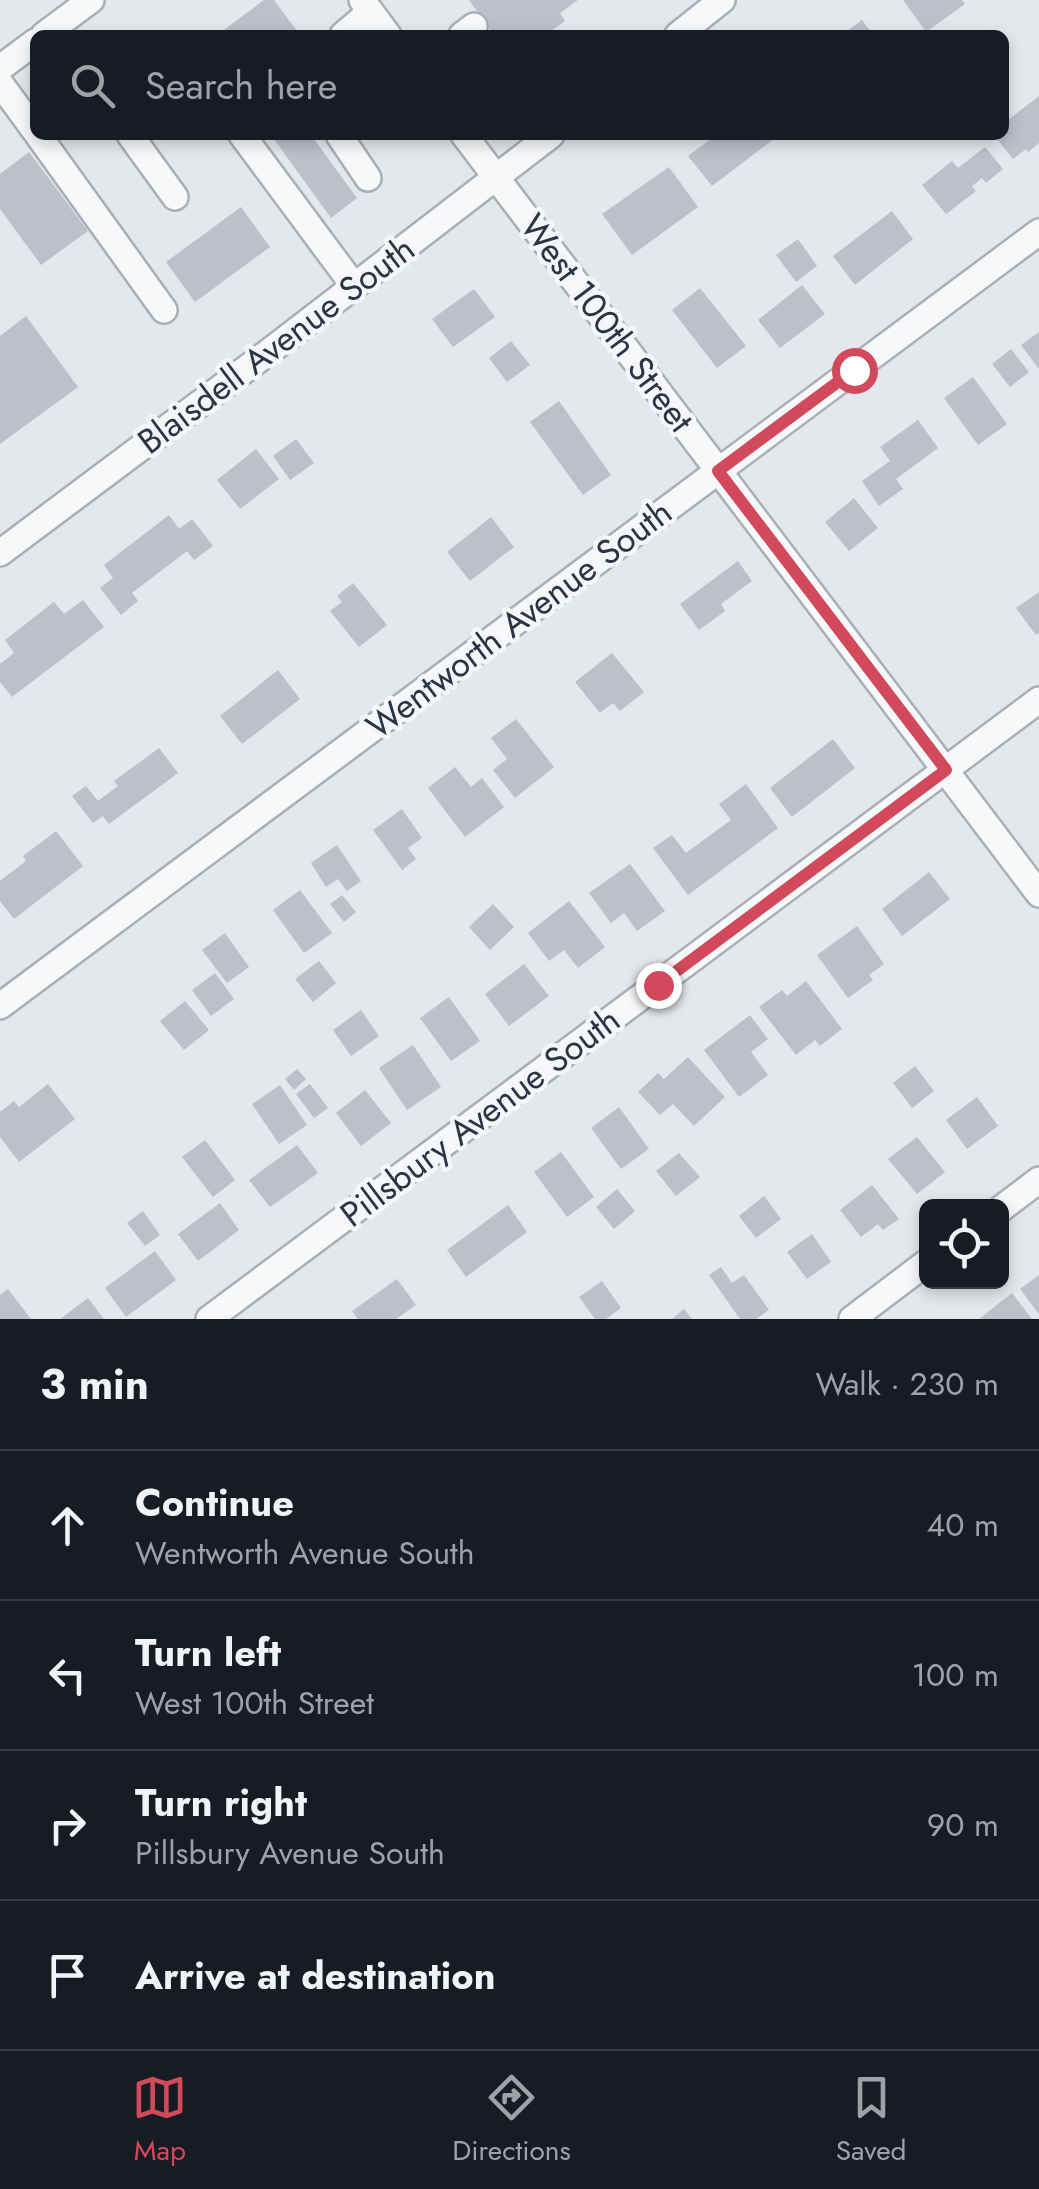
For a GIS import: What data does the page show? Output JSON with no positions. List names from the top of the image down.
{
  "streets": {
    "street": [
      "West 100th Street",
      "Blaisdell Avenue South",
      "Wentworth Avenue South",
      "Pillsbury Avenue South"
    ]
  },
  "crossings": [
    ["West 100th Street", "Blaisdell Avenue South"],
    ["West 100th Street", "Wentworth Avenue South"],
    ["West 100th Street", "Pillsbury Avenue South"]
  ],
  "page": {
    "search": "Search here",
    "heading": ["3 min", "Walk · 230 m"],
    "list": [
      ["Continue", "Wentworth Avenue South", "40 m"],
      ["Turn left", "West 100th Street", "100 m"],
      ["Turn right", "Pillsbury Avenue South", "90 m"],
      "Arrive at destination"
    ],
    "nav": ["Map", "Directions", "Saved"]
  }
}
